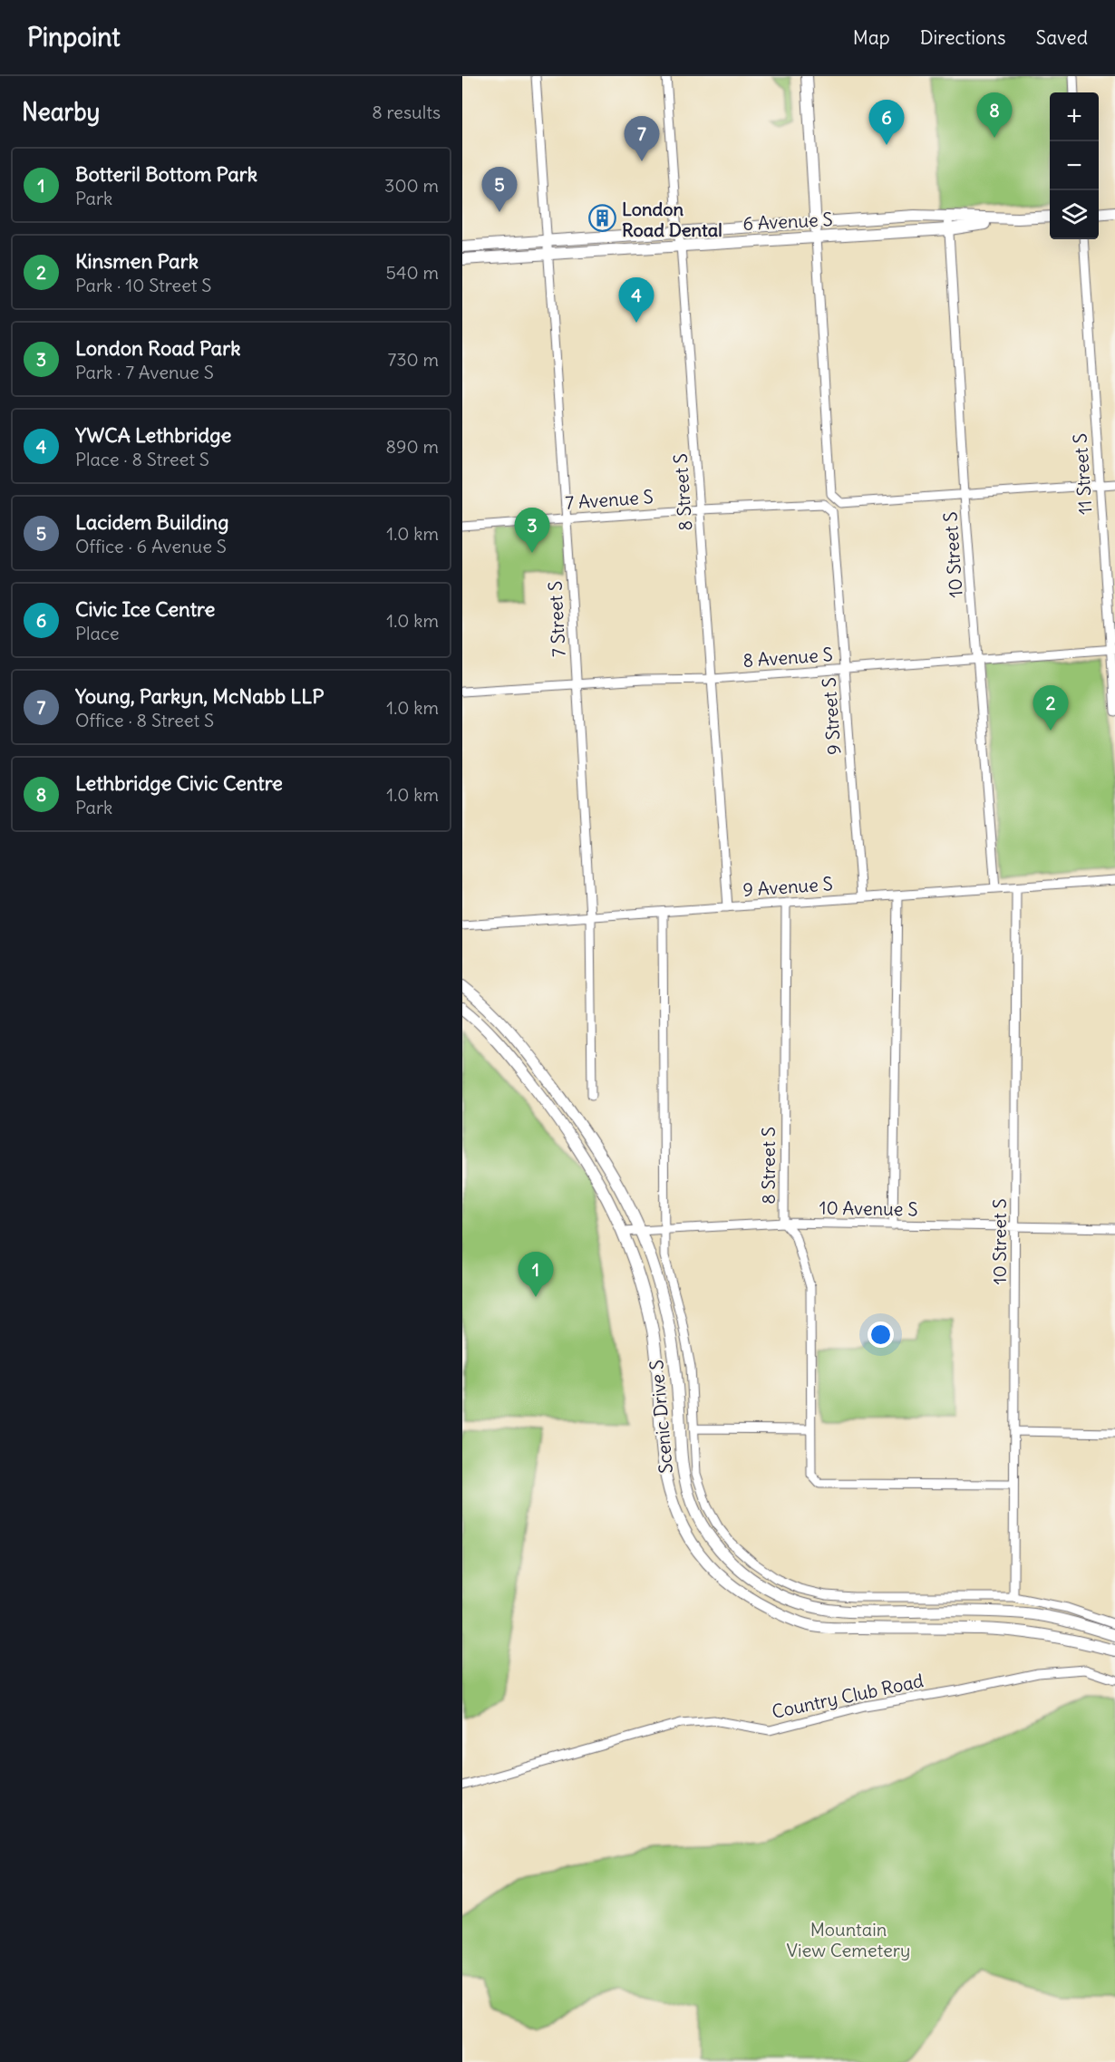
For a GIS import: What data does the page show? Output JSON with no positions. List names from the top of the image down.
{
  "streets": {
    "main road": ["6 Avenue S", "Scenic Drive S"],
    "street": [
      "11 Street S",
      "8 Street S",
      "7 Avenue S",
      "10 Street S",
      "7 Street S",
      "8 Avenue S",
      "9 Street S",
      "9 Avenue S",
      "10 Avenue S",
      "Country Club Road"
    ]
  },
  "crossings": [
    ["6 Avenue S", "8 Street S"],
    ["6 Avenue S", "10 Street S"],
    ["6 Avenue S", "7 Street S"],
    ["11 Street S", "8 Avenue S"],
    ["8 Street S", "7 Avenue S"],
    ["8 Street S", "10 Street S"],
    ["8 Street S", "8 Avenue S"],
    ["8 Street S", "9 Avenue S"],
    ["8 Street S", "10 Avenue S"],
    ["7 Avenue S", "7 Street S"],
    ["7 Avenue S", "9 Street S"],
    ["10 Street S", "8 Avenue S"],
    ["10 Street S", "9 Avenue S"],
    ["10 Street S", "10 Avenue S"],
    ["10 Street S", "Scenic Drive S"],
    ["7 Street S", "8 Avenue S"],
    ["7 Street S", "9 Avenue S"],
    ["8 Avenue S", "9 Street S"],
    ["9 Street S", "9 Avenue S"],
    ["9 Avenue S", "Scenic Drive S"],
    ["10 Avenue S", "Scenic Drive S"]
  ],
  "parks": ["Mountain View Cemetery"],
  "places": {
    "building": ["London Road Dental"]
  },
  "page": {
    "header": "Pinpoint",
    "nav": ["Map", "Directions", "Saved"],
    "heading": ["Nearby", "8 results"],
    "map_buttons": ["+", "−"],
    "pins": [
      "8",
      "6",
      "7",
      "5",
      "4",
      "3",
      "2",
      "1"
    ],
    "list": [
      {
        "mark": "1",
        "name": "Botteril Bottom Park",
        "note": "Park",
        "value": "300 m"
      },
      {
        "mark": "2",
        "name": "Kinsmen Park",
        "note": "Park · 10 Street S",
        "value": "540 m"
      },
      {
        "mark": "3",
        "name": "London Road Park",
        "note": "Park · 7 Avenue S",
        "value": "730 m"
      },
      {
        "mark": "4",
        "name": "YWCA Lethbridge",
        "note": "Place · 8 Street S",
        "value": "890 m"
      },
      {
        "mark": "5",
        "name": "Lacidem Building",
        "note": "Office · 6 Avenue S",
        "value": "1.0 km"
      },
      {
        "mark": "6",
        "name": "Civic Ice Centre",
        "note": "Place",
        "value": "1.0 km"
      },
      {
        "mark": "7",
        "name": "Young, Parkyn, McNabb LLP",
        "note": "Office · 8 Street S",
        "value": "1.0 km"
      },
      {
        "mark": "8",
        "name": "Lethbridge Civic Centre",
        "note": "Park",
        "value": "1.0 km"
      }
    ]
  }
}
